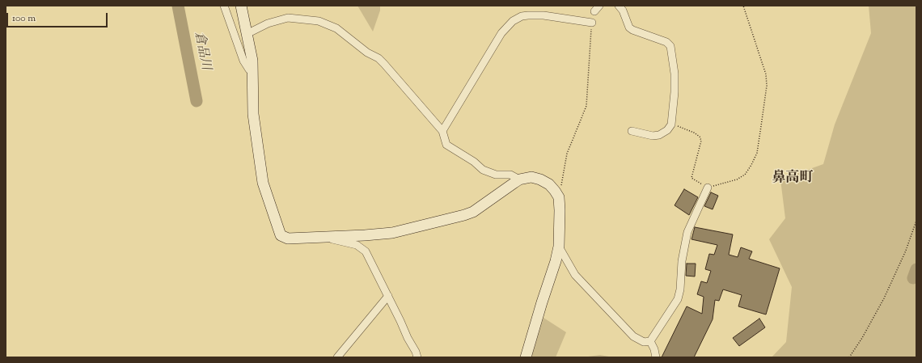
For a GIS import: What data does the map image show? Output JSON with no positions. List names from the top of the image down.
{
  "districts": ["鼻高町"],
  "water": ["倉品川"],
  "scale_bar": "100 m"
}
